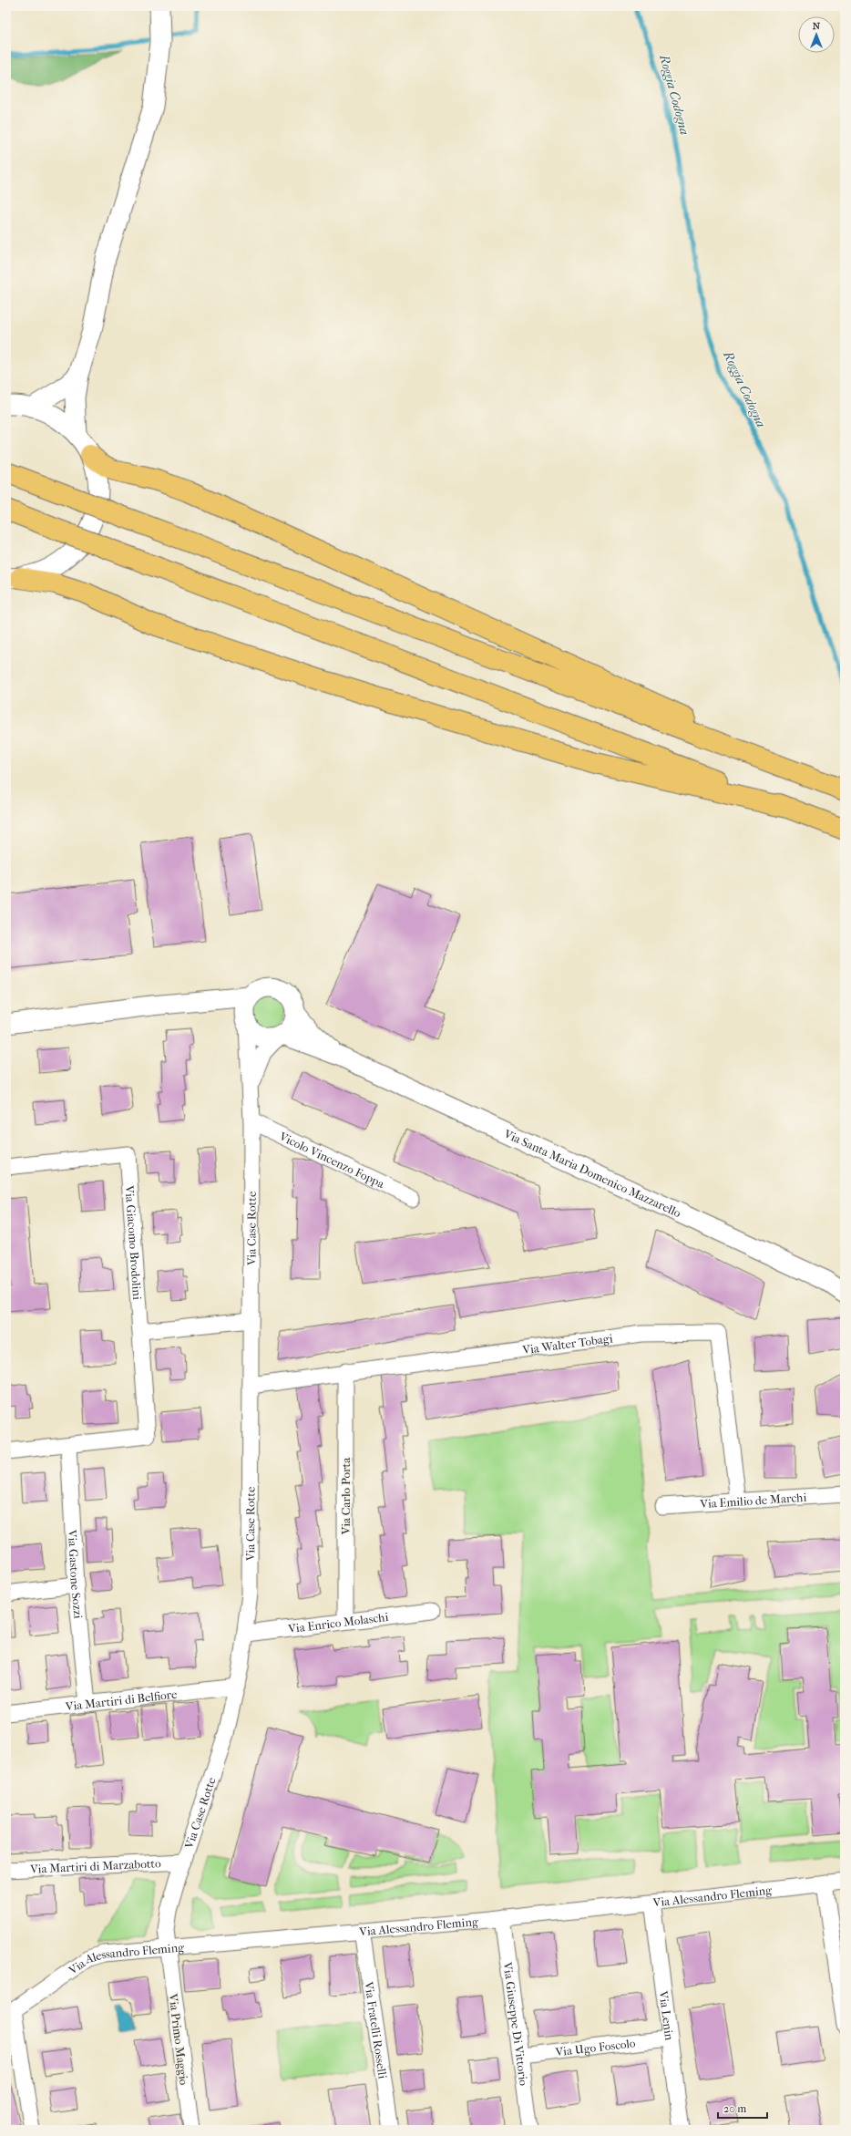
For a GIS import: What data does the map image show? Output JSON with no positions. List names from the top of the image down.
{
  "streets": {
    "street": [
      "Vicolo Vincenzo Foppa",
      "Via Santa Maria Domenico Mazzarello",
      "Via Case Rotte",
      "Via Giacomo Brodolini",
      "Via Walter Tobagi",
      "Via Carlo Porta",
      "Via Emilio de Marchi",
      "Via Gastone Sozzi",
      "Via Enrico Molaschi",
      "Via Martiri di Belfiore",
      "Via Martiri di Marzabotto",
      "Via Alessandro Fleming",
      "Via Lenin",
      "Via Giuseppe Di Vittorio",
      "Via Fratelli Rosselli",
      "Via Primo Maggio",
      "Via Ugo Foscolo"
    ]
  },
  "crossings": [
    ["Vicolo Vincenzo Foppa", "Via Case Rotte"],
    ["Via Santa Maria Domenico Mazzarello", "Via Case Rotte"],
    ["Via Case Rotte", "Via Walter Tobagi"],
    ["Via Case Rotte", "Via Enrico Molaschi"],
    ["Via Case Rotte", "Via Martiri di Belfiore"],
    ["Via Case Rotte", "Via Martiri di Marzabotto"],
    ["Via Case Rotte", "Via Alessandro Fleming"],
    ["Via Case Rotte", "Via Primo Maggio"],
    ["Via Giacomo Brodolini", "Via Gastone Sozzi"],
    ["Via Walter Tobagi", "Via Carlo Porta"],
    ["Via Walter Tobagi", "Via Emilio de Marchi"],
    ["Via Carlo Porta", "Via Enrico Molaschi"],
    ["Via Gastone Sozzi", "Via Martiri di Belfiore"],
    ["Via Alessandro Fleming", "Via Lenin"],
    ["Via Alessandro Fleming", "Via Giuseppe Di Vittorio"],
    ["Via Alessandro Fleming", "Via Fratelli Rosselli"],
    ["Via Alessandro Fleming", "Via Primo Maggio"],
    ["Via Lenin", "Via Ugo Foscolo"],
    ["Via Giuseppe Di Vittorio", "Via Ugo Foscolo"]
  ],
  "water": ["Roggia Codogna"],
  "scale_bar": "20 m",
  "north": "top"
}
